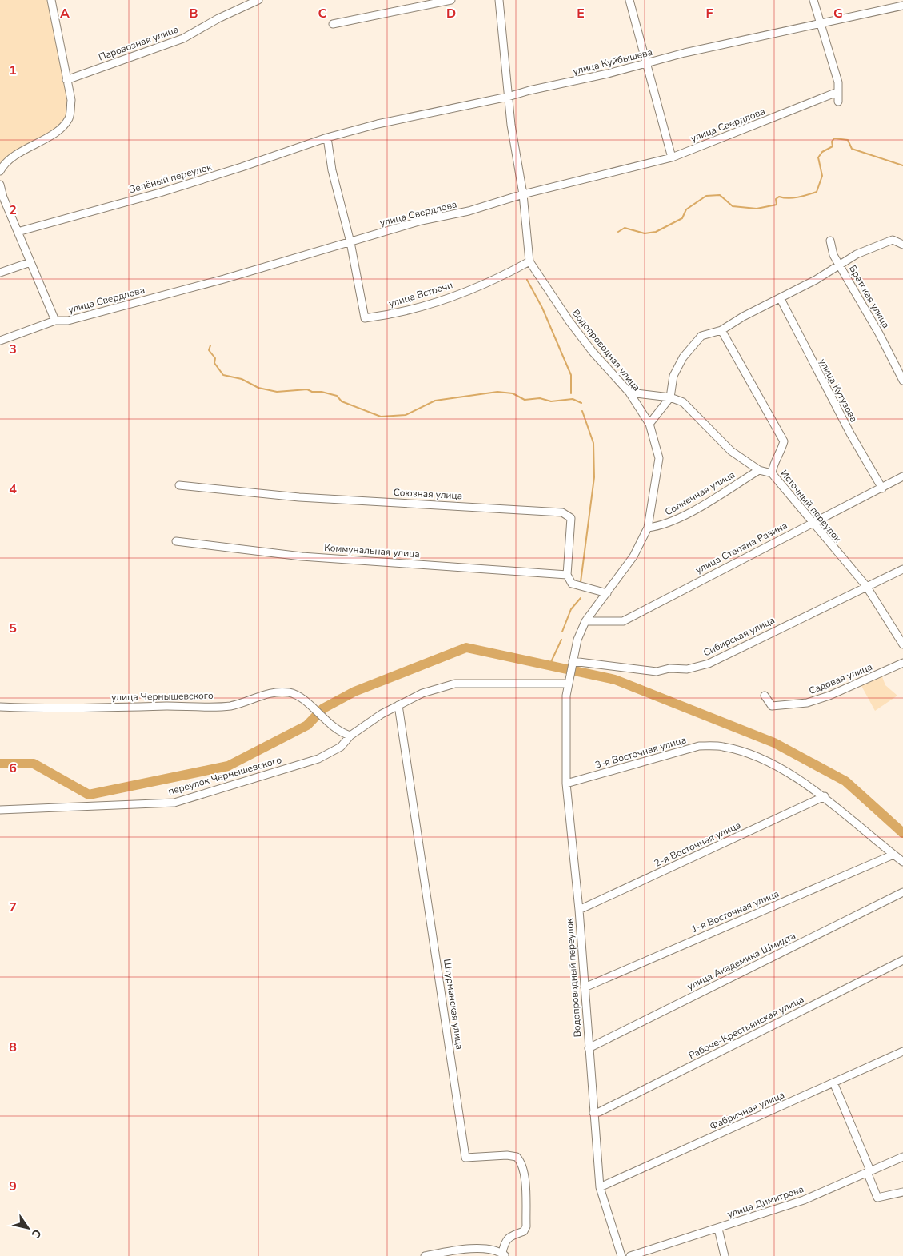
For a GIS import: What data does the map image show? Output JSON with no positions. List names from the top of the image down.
{
  "streets": {
    "street": [
      "Паровозная улица",
      "улица Куйбышева",
      "улица Свердлова",
      "Зелёный переулок",
      "улица Встречи",
      "Братская улица",
      "Водопроводная улица",
      "улица Кутузова",
      "Солнечная улица",
      "Союзная улица",
      "Источный переулок",
      "улица Степана Разина",
      "Коммунальная улица",
      "Сибирская улица",
      "Садовая улица",
      "улица Чернышевского",
      "3-я Восточная улица",
      "переулок Чернышевского",
      "2-я Восточная улица",
      "1-я Восточная улица",
      "улица Академика Шмидта",
      "Водопроводный переулок",
      "Штурманская улица",
      "Рабоче-Крестьянская улица",
      "Фабричная улица",
      "улица Димитрова"
    ]
  },
  "crossings": [
    ["улица Куйбышева", "Зелёный переулок"],
    ["улица Куйбышева", "Водопроводная улица"],
    ["улица Свердлова", "улица Встречи"],
    ["улица Свердлова", "Водопроводная улица"],
    ["улица Встречи", "Водопроводная улица"],
    ["Водопроводная улица", "Солнечная улица"],
    ["Водопроводная улица", "улица Степана Разина"],
    ["Водопроводная улица", "Сибирская улица"],
    ["Водопроводная улица", "переулок Чернышевского"],
    ["Водопроводная улица", "Водопроводный переулок"],
    ["улица Кутузова", "улица Степана Разина"],
    ["Солнечная улица", "Источный переулок"],
    ["Союзная улица", "Коммунальная улица"],
    ["Источный переулок", "улица Степана Разина"],
    ["Источный переулок", "Сибирская улица"],
    ["улица Чернышевского", "переулок Чернышевского"],
    ["3-я Восточная улица", "2-я Восточная улица"],
    ["3-я Восточная улица", "1-я Восточная улица"],
    ["3-я Восточная улица", "Водопроводный переулок"],
    ["переулок Чернышевского", "Штурманская улица"],
    ["2-я Восточная улица", "Водопроводный переулок"],
    ["1-я Восточная улица", "Водопроводный переулок"],
    ["улица Академика Шмидта", "Водопроводный переулок"],
    ["Водопроводный переулок", "Рабоче-Крестьянская улица"],
    ["Водопроводный переулок", "Фабричная улица"]
  ],
  "north": "bottom right",
  "grid": {
    "columns": [
      "A",
      "B",
      "C",
      "D",
      "E",
      "F",
      "G"
    ],
    "rows": [
      "1",
      "2",
      "3",
      "4",
      "5",
      "6",
      "7",
      "8",
      "9"
    ]
  }
}
